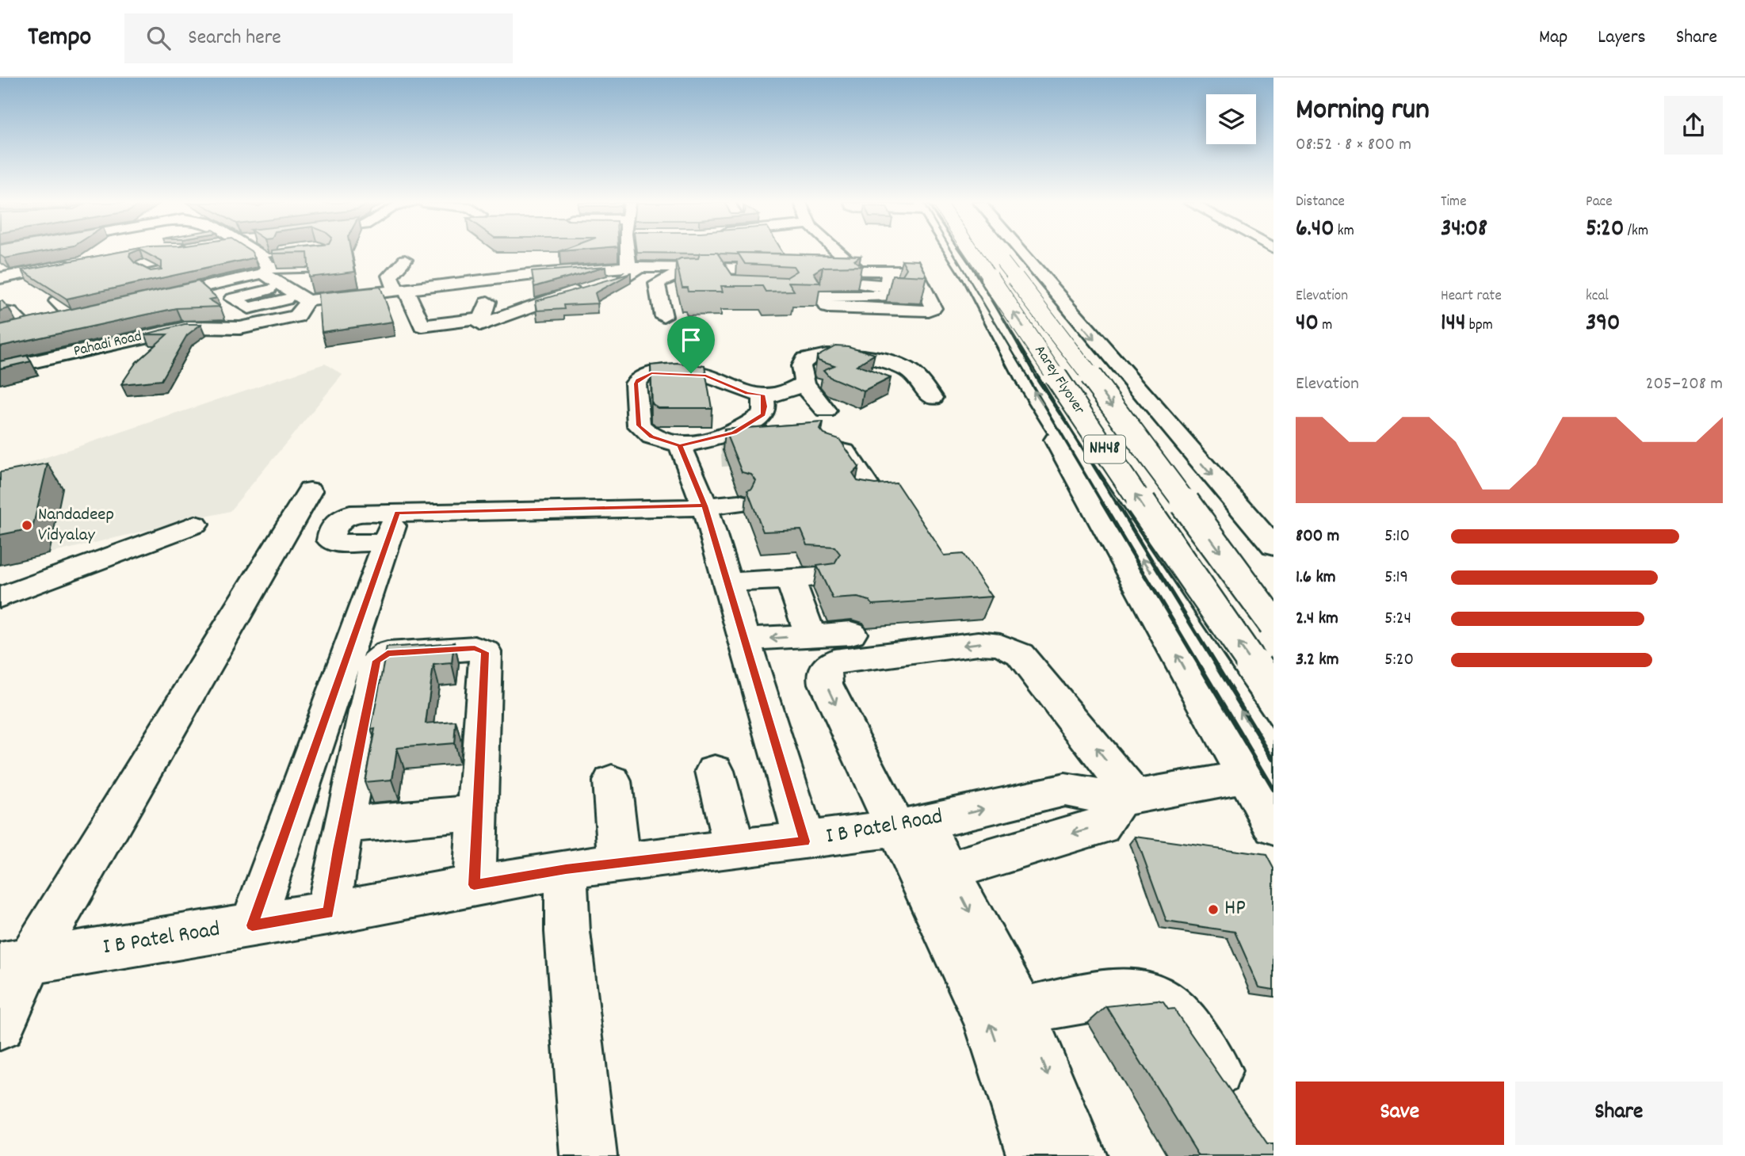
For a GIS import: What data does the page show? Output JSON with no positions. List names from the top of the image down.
{
  "streets": {
    "main road": [
      "Pahadi Road",
      "Aarey Flyover",
      "NH48",
      "I B Patel Road"
    ]
  },
  "places": ["Nandadeep Vidyalay", "HP"],
  "page": {
    "header": "Tempo",
    "search": "Search here",
    "nav": ["Map", "Layers", "Share"],
    "heading": ["Morning run", "08:52 · 8 × 800 m"],
    "stats": [
      ["Distance", "6.40 km"],
      ["Time", "34:08"],
      ["Pace", "5:20 /km"],
      ["Elevation", "40 m"],
      ["Heart rate", "144 bpm"],
      ["kcal", "390"]
    ],
    "chart": ["Elevation", "205–208 m"],
    "list": [
      {
        "name": "800 m",
        "note": "5:10"
      },
      {
        "name": "1.6 km",
        "note": "5:19"
      },
      {
        "name": "2.4 km",
        "note": "5:24"
      },
      {
        "name": "3.2 km",
        "note": "5:20"
      }
    ],
    "buttons": ["Save", "Share"]
  }
}
